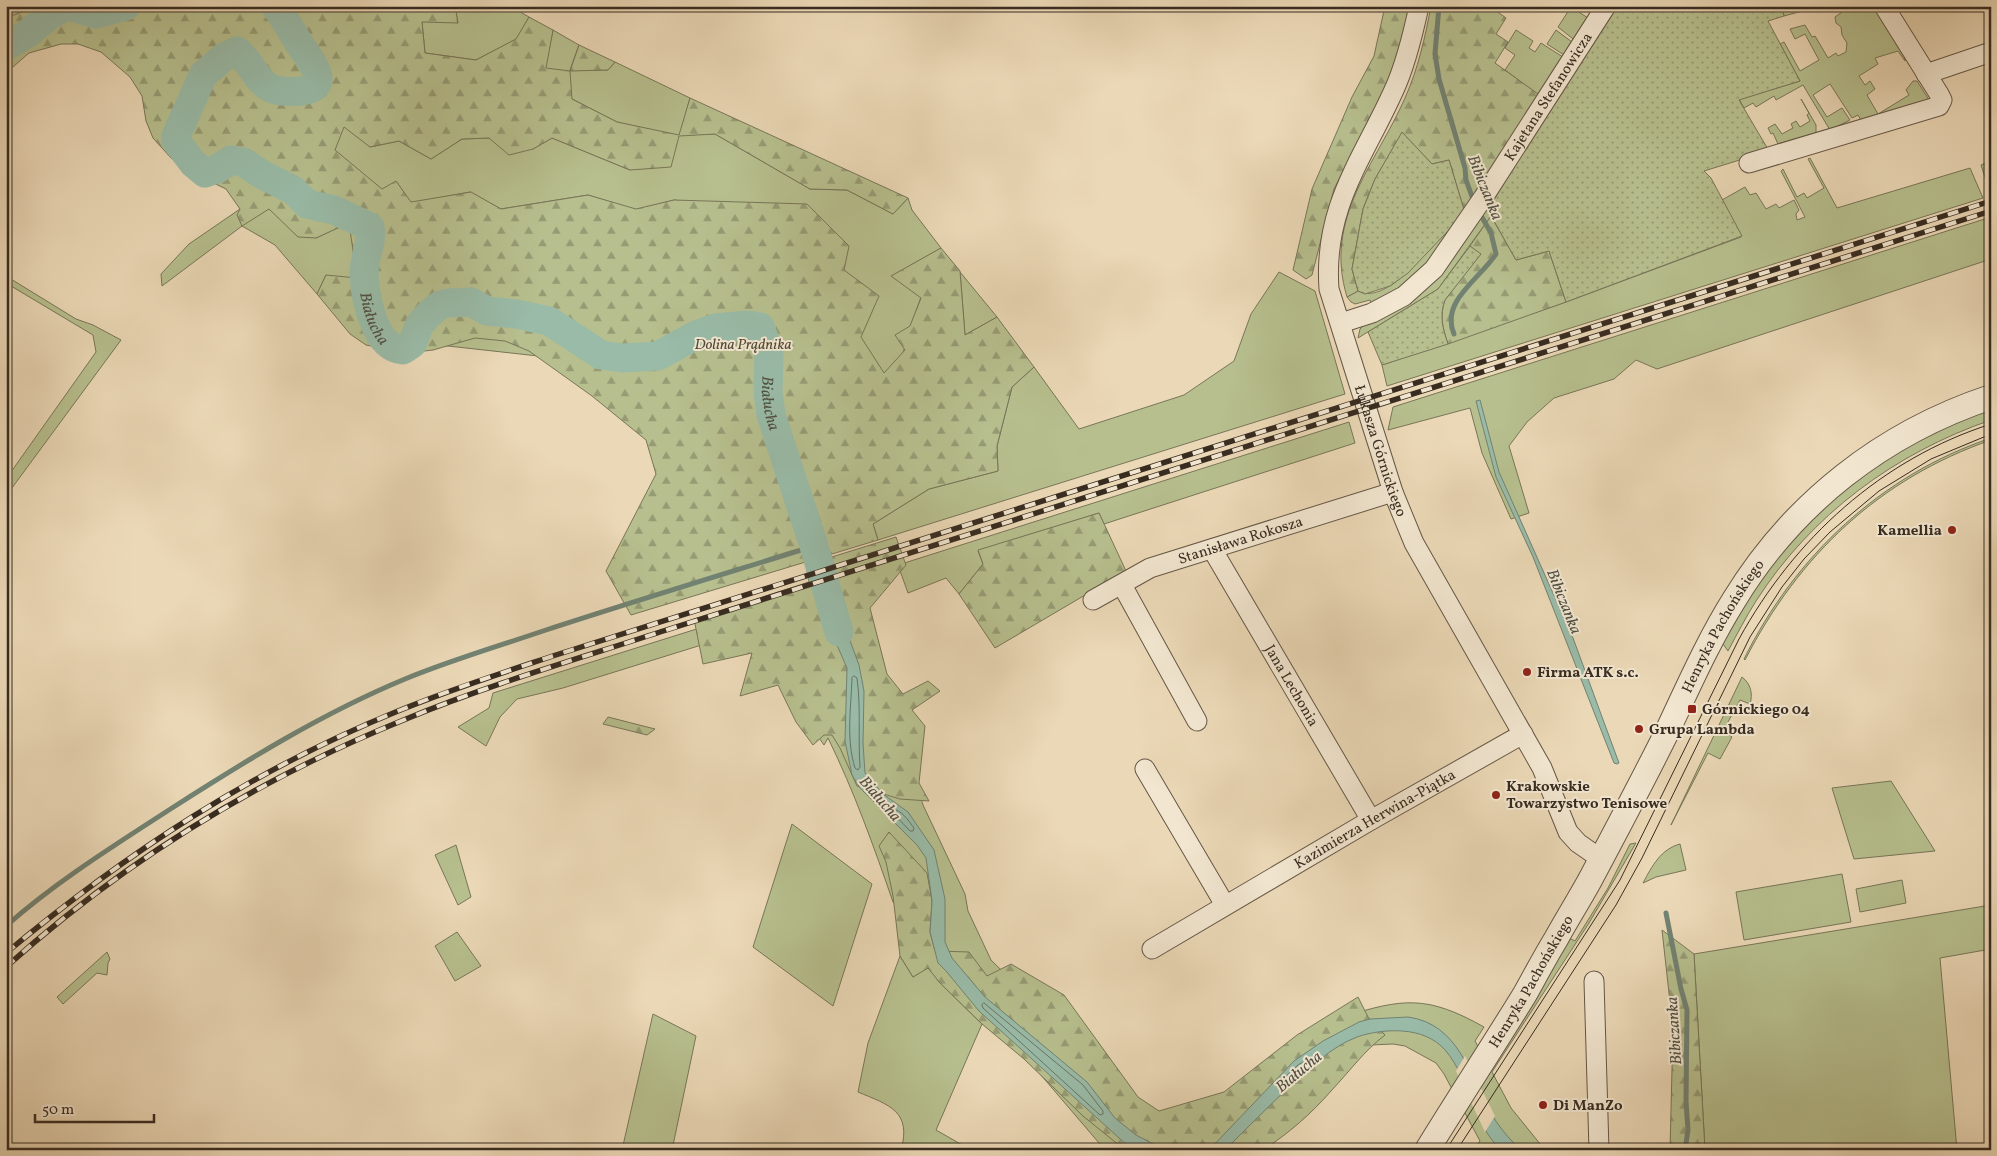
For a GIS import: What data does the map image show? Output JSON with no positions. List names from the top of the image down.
{
  "streets": {
    "street": [
      "Kajetana Stefanowicza",
      "Łukasza Górnickiego",
      "Stanisława Rokosza",
      "Henryka Pachońskiego",
      "Jana Lechonia",
      "Kazimierza Herwina-Piątka"
    ]
  },
  "crossings": [
    ["Kajetana Stefanowicza", "Łukasza Górnickiego"],
    ["Łukasza Górnickiego", "Stanisława Rokosza"],
    ["Łukasza Górnickiego", "Henryka Pachońskiego"],
    ["Łukasza Górnickiego", "Kazimierza Herwina-Piątka"],
    ["Stanisława Rokosza", "Jana Lechonia"],
    ["Jana Lechonia", "Kazimierza Herwina-Piątka"]
  ],
  "water": ["Bibiczanka", "Białucha"],
  "parks": ["Dolina Prądnika"],
  "places": {
    "other": [
      "Kamellia",
      "Firma ATK s.c.",
      "Grupa Lambda",
      "Krakowskie Towarzystwo Tenisowe",
      "Di ManZo"
    ],
    "transit": ["Górnickiego 04"]
  },
  "scale_bar": "50 m"
}
